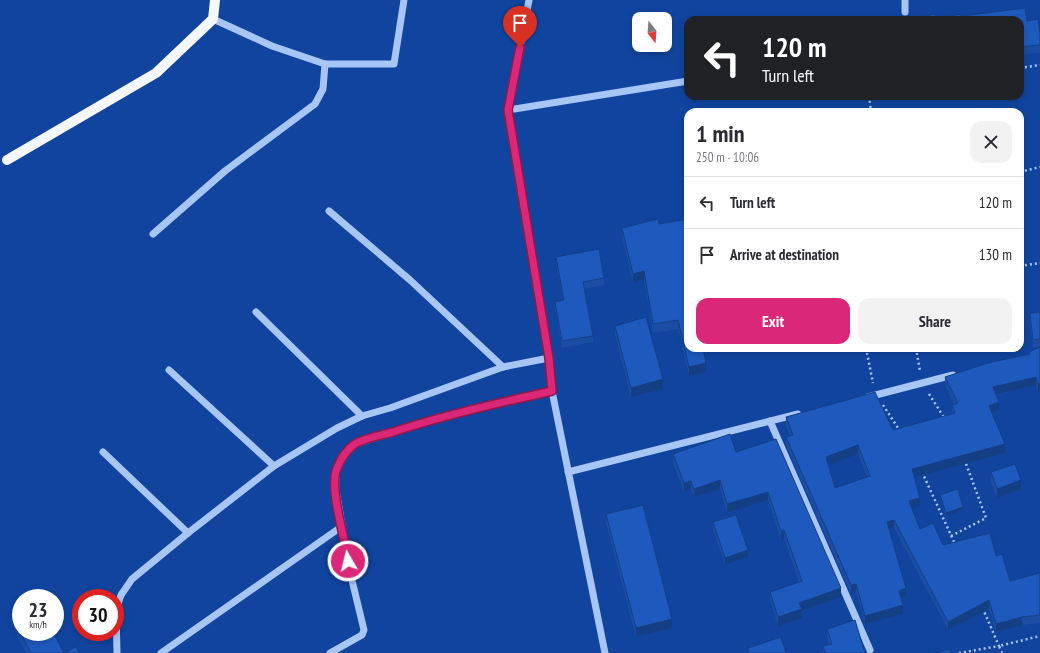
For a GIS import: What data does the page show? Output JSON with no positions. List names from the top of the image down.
{
  "north": "bottom",
  "page": {
    "turn": ["120 m", "Turn left"],
    "heading": ["1 min", "250 m · 10:06"],
    "list": [
      {
        "name": "Turn left",
        "value": "120 m"
      },
      {
        "name": "Arrive at destination",
        "value": "130 m"
      }
    ],
    "buttons": ["Exit", "Share"],
    "speed": "23 km/h",
    "limit": "30"
  }
}
